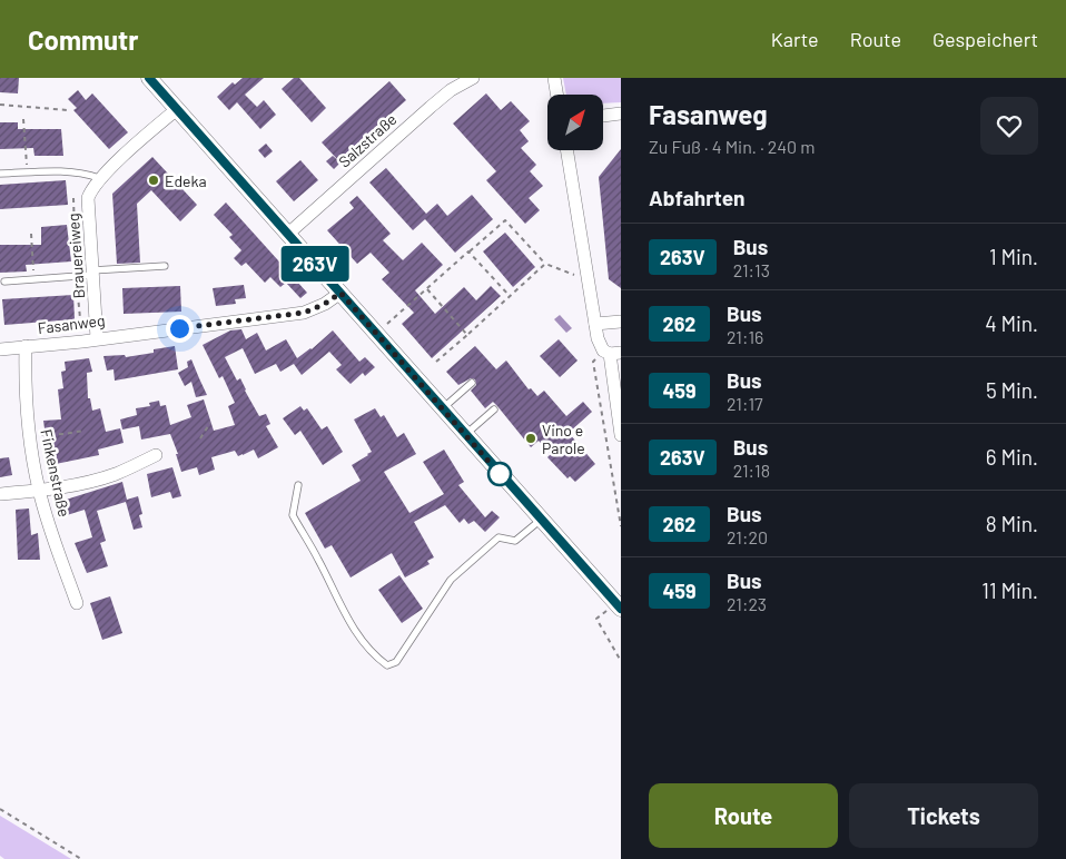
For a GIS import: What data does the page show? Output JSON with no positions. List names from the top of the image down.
{
  "streets": {
    "street": [
      "Salzstraße",
      "Brauereiweg",
      "Fasanweg",
      "Finkenstraße"
    ]
  },
  "crossings": [
    ["Brauereiweg", "Fasanweg"],
    ["Fasanweg", "Finkenstraße"]
  ],
  "places": ["Edeka", "Vino e Parole"],
  "lines": ["bus line 263V"],
  "north": "top right",
  "page": {
    "header": "Commutr",
    "nav": ["Karte", "Route", "Gespeichert"],
    "on_map": "263V",
    "heading": [
      ["Fasanweg", "Zu Fuß · 4 Min. · 240 m"],
      "Abfahrten"
    ],
    "list": [
      {
        "mark": "263V",
        "name": "Bus",
        "note": "21:13",
        "value": "1 Min."
      },
      {
        "mark": "262",
        "name": "Bus",
        "note": "21:16",
        "value": "4 Min."
      },
      {
        "mark": "459",
        "name": "Bus",
        "note": "21:17",
        "value": "5 Min."
      },
      {
        "mark": "263V",
        "name": "Bus",
        "note": "21:18",
        "value": "6 Min."
      },
      {
        "mark": "262",
        "name": "Bus",
        "note": "21:20",
        "value": "8 Min."
      },
      {
        "mark": "459",
        "name": "Bus",
        "note": "21:23",
        "value": "11 Min."
      }
    ],
    "buttons": ["Route", "Tickets"]
  }
}
